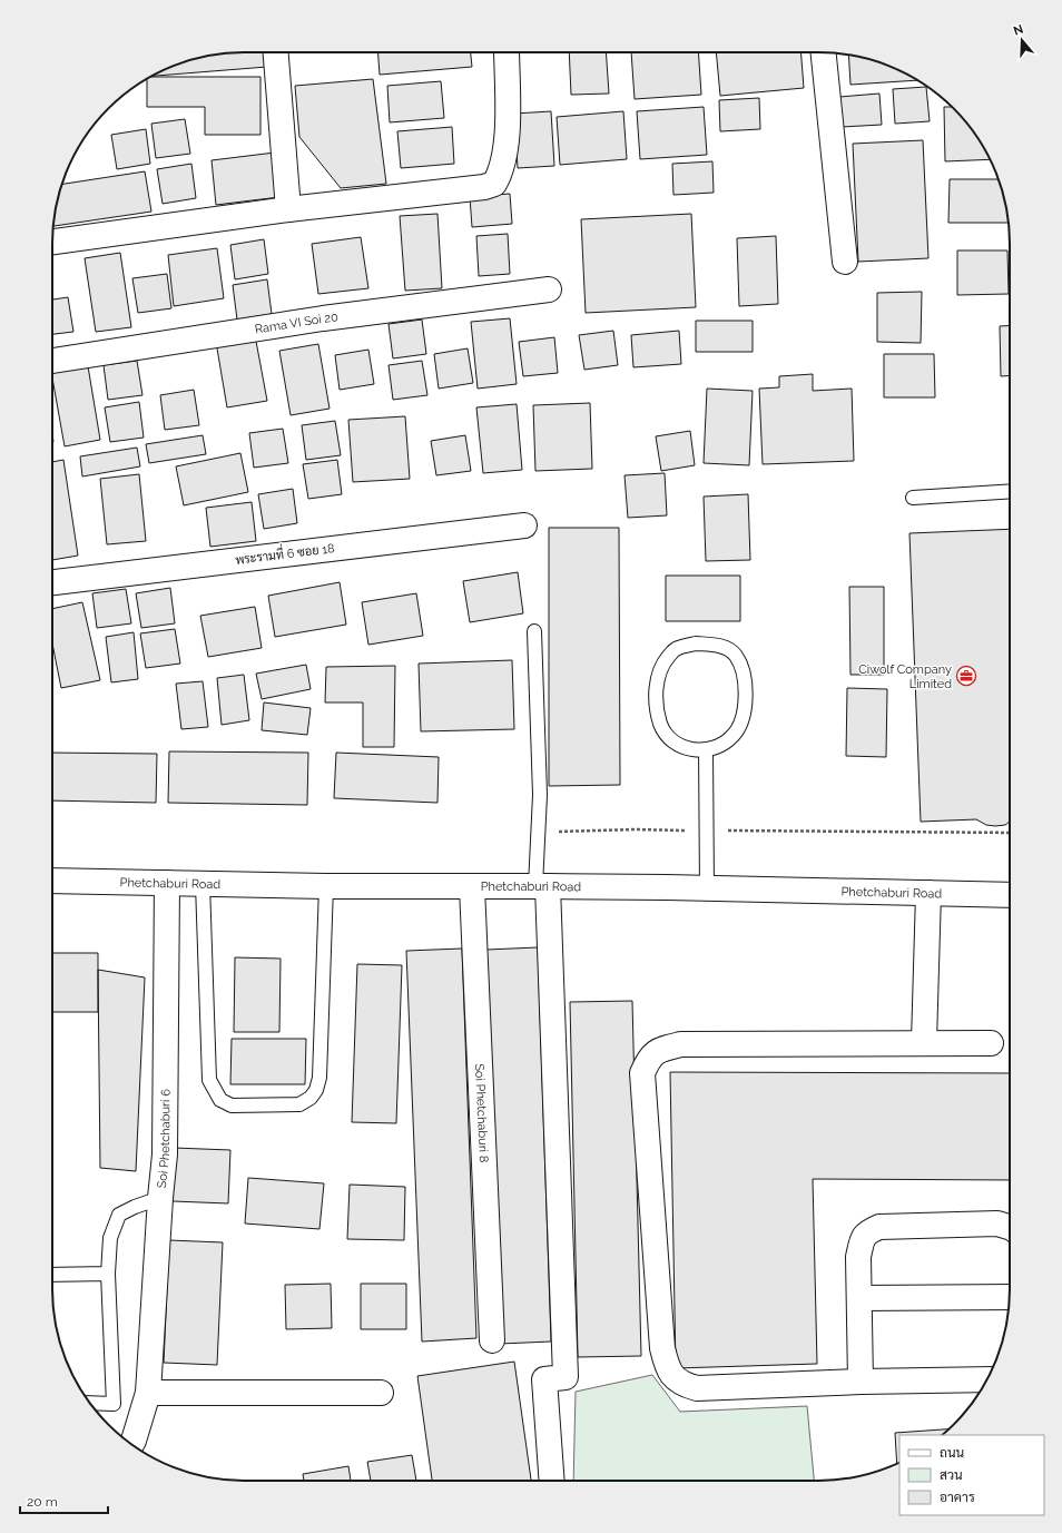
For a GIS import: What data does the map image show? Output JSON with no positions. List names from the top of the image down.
{
  "streets": {
    "street": [
      "Rama VI Soi 20",
      "พระรามที่ 6 ซอย 18",
      "Phetchaburi Road",
      "Soi Phetchaburi 8",
      "Soi Phetchaburi 6"
    ]
  },
  "crossings": [
    ["Phetchaburi Road", "Soi Phetchaburi 8"],
    ["Phetchaburi Road", "Soi Phetchaburi 6"]
  ],
  "places": {
    "office": ["Ciwolf Company Limited"]
  },
  "legend": ["ถนน", "สวน", "อาคาร"],
  "scale_bar": "20 m",
  "north": "top"
}
